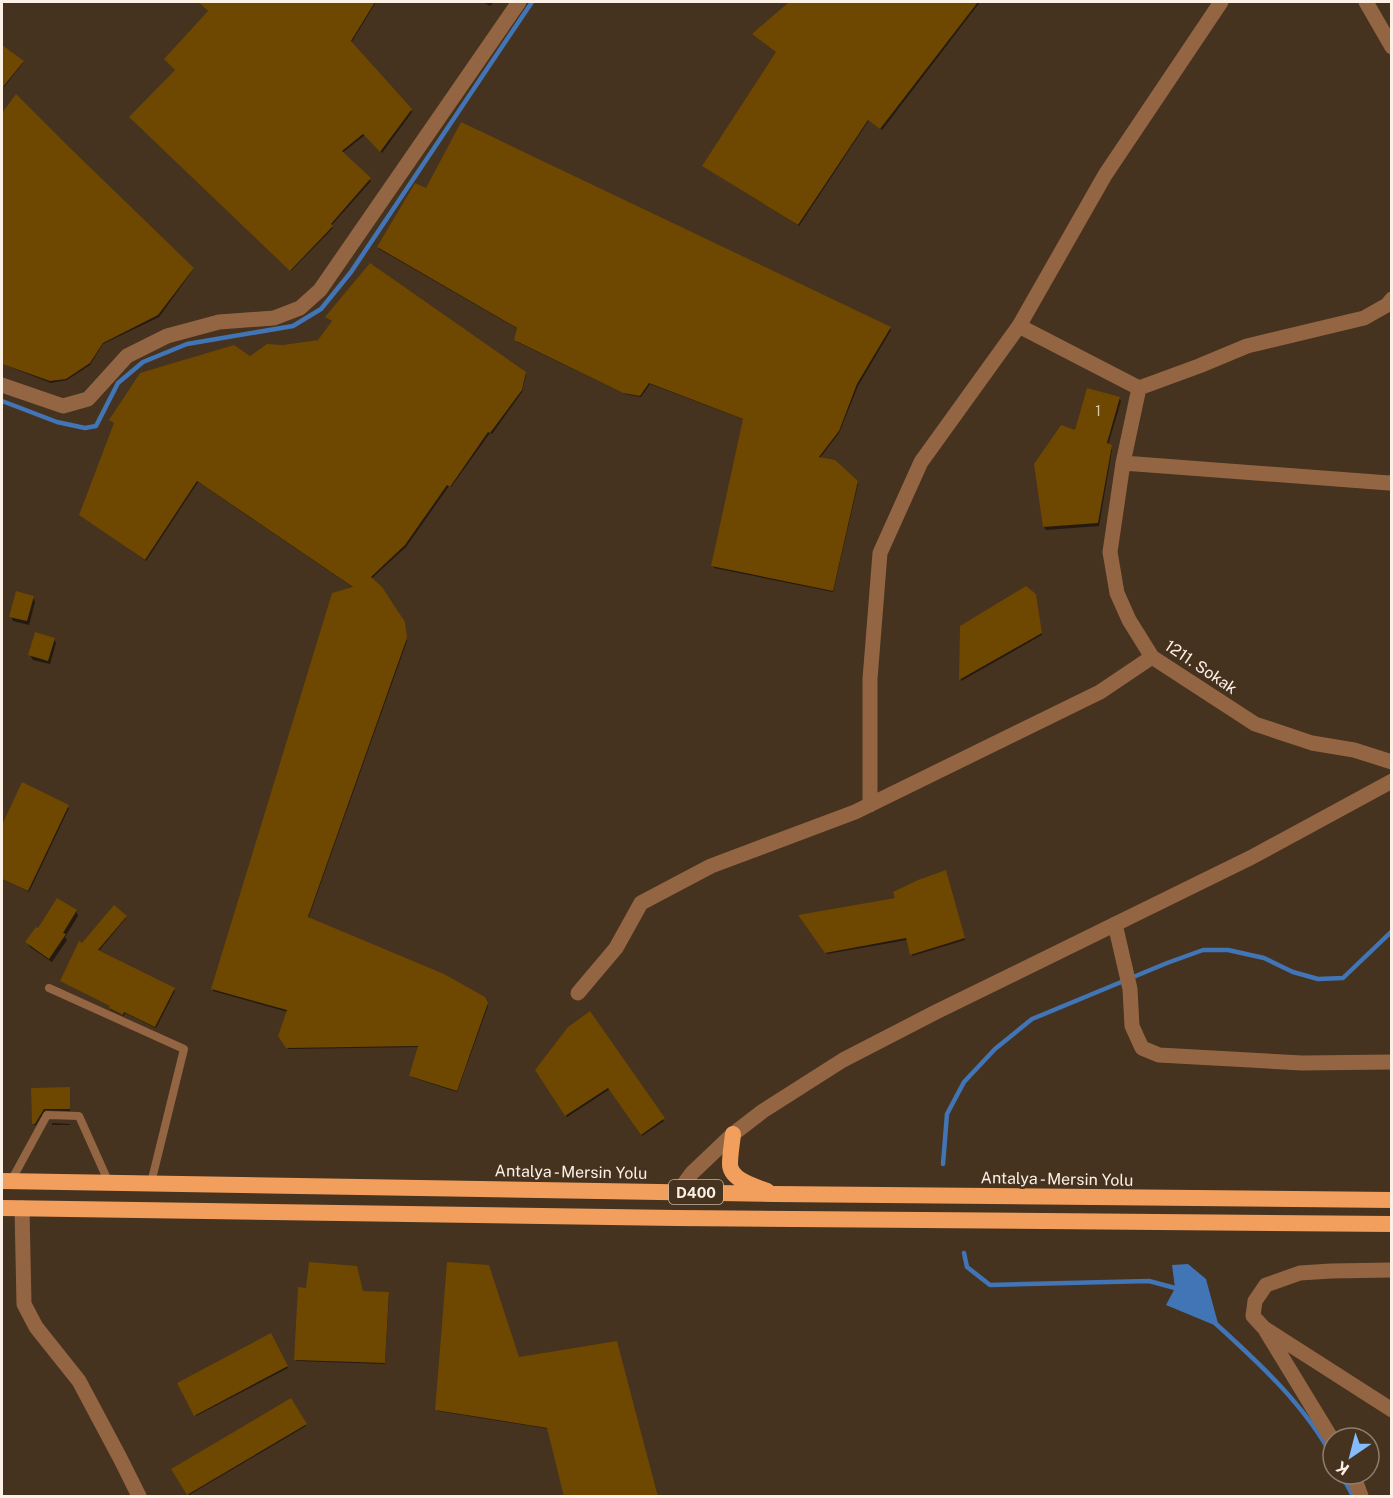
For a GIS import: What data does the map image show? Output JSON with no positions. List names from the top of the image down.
{
  "streets": {
    "highway": ["Antalya - Mersin Yolu", "D400"],
    "street": ["1211. Sokak"]
  },
  "house_numbers": ["1"],
  "north": "bottom left"
}
